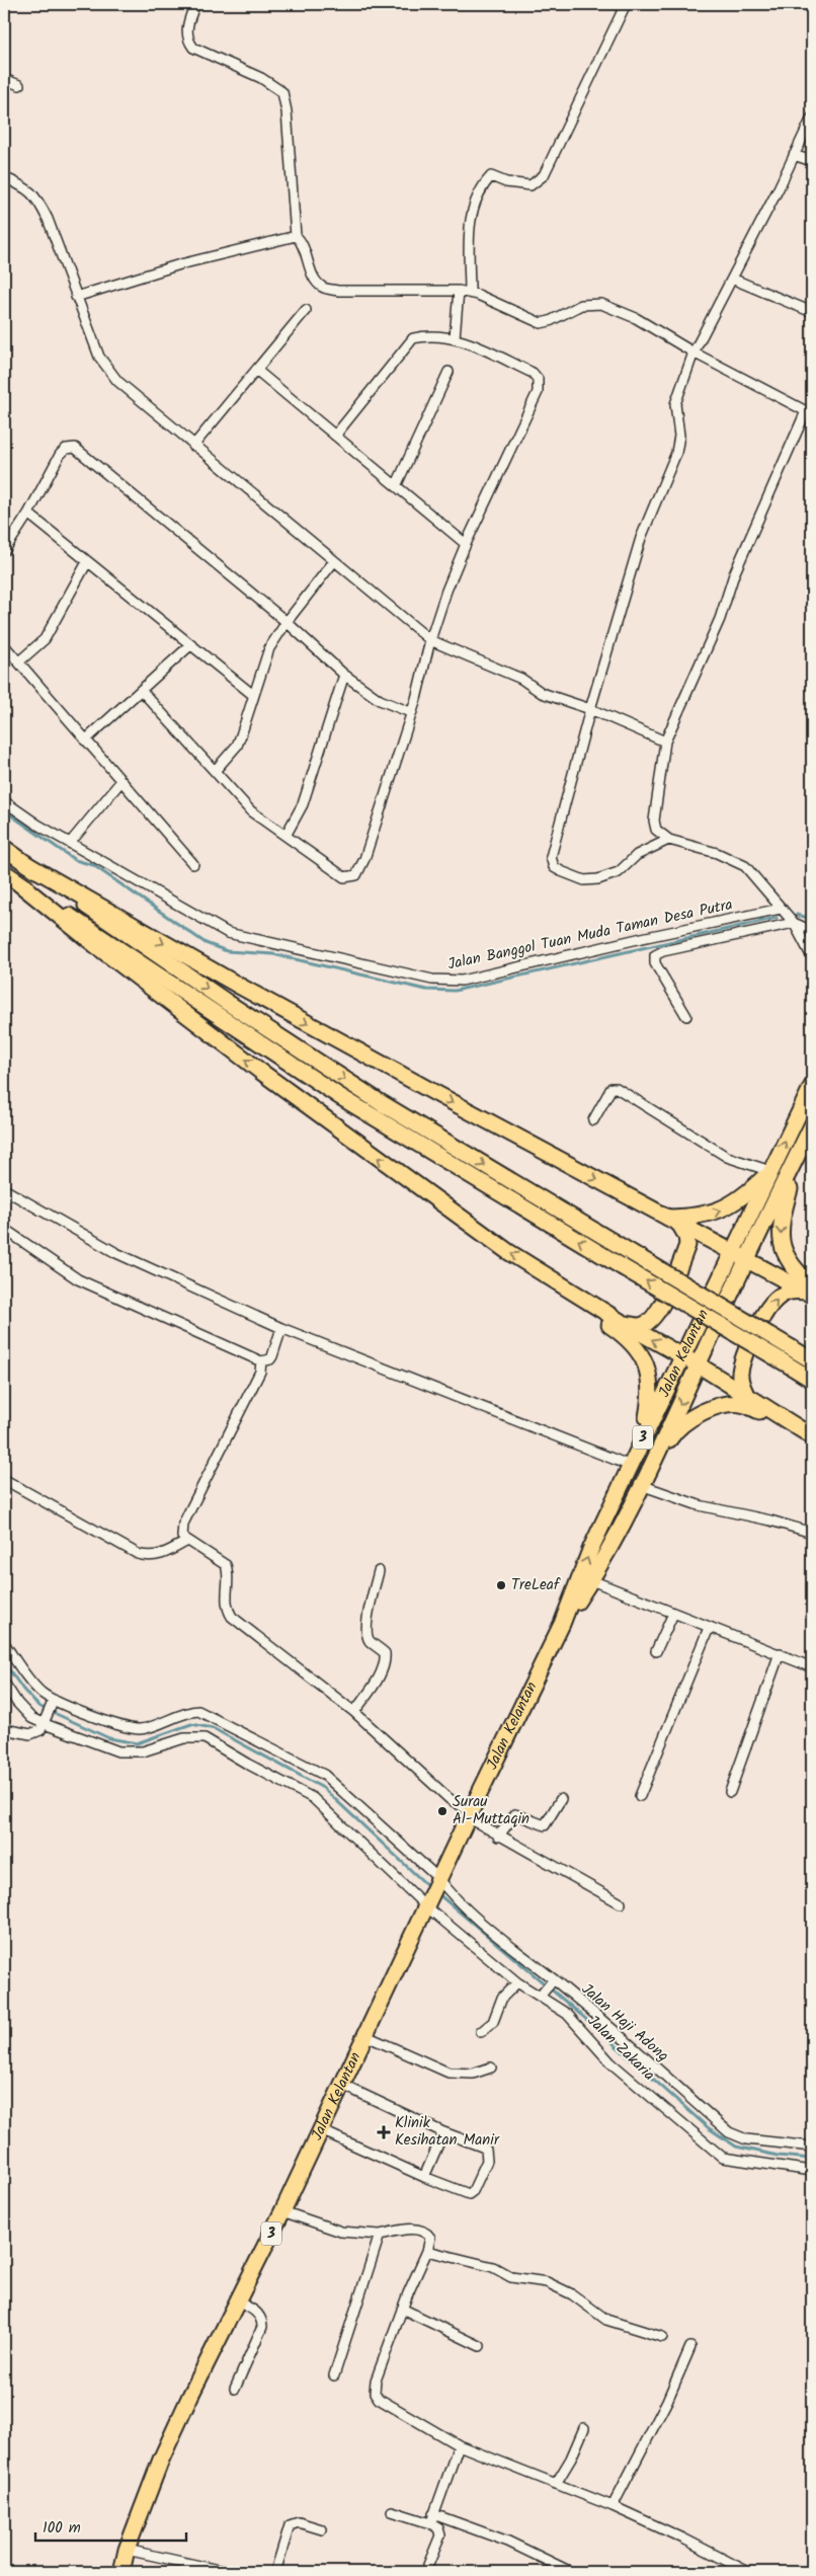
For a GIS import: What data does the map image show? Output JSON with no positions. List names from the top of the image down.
{
  "streets": {
    "main road": ["Jalan Kelantan", "3"],
    "street": ["Jalan Banggol Tuan Muda Taman Desa Putra", "Jalan Haji Adong", "Jalan Zakaria"]
  },
  "crossings": [
    ["Jalan Kelantan", "Jalan Haji Adong"],
    ["Jalan Kelantan", "Jalan Zakaria"],
    ["Jalan Haji Adong", "Jalan Zakaria"]
  ],
  "places": {
    "other": ["TreLeaf", "Surau Al-Muttaqin"],
    "health": ["Klinik Kesihatan Manir"]
  },
  "scale_bar": "100 m"
}
